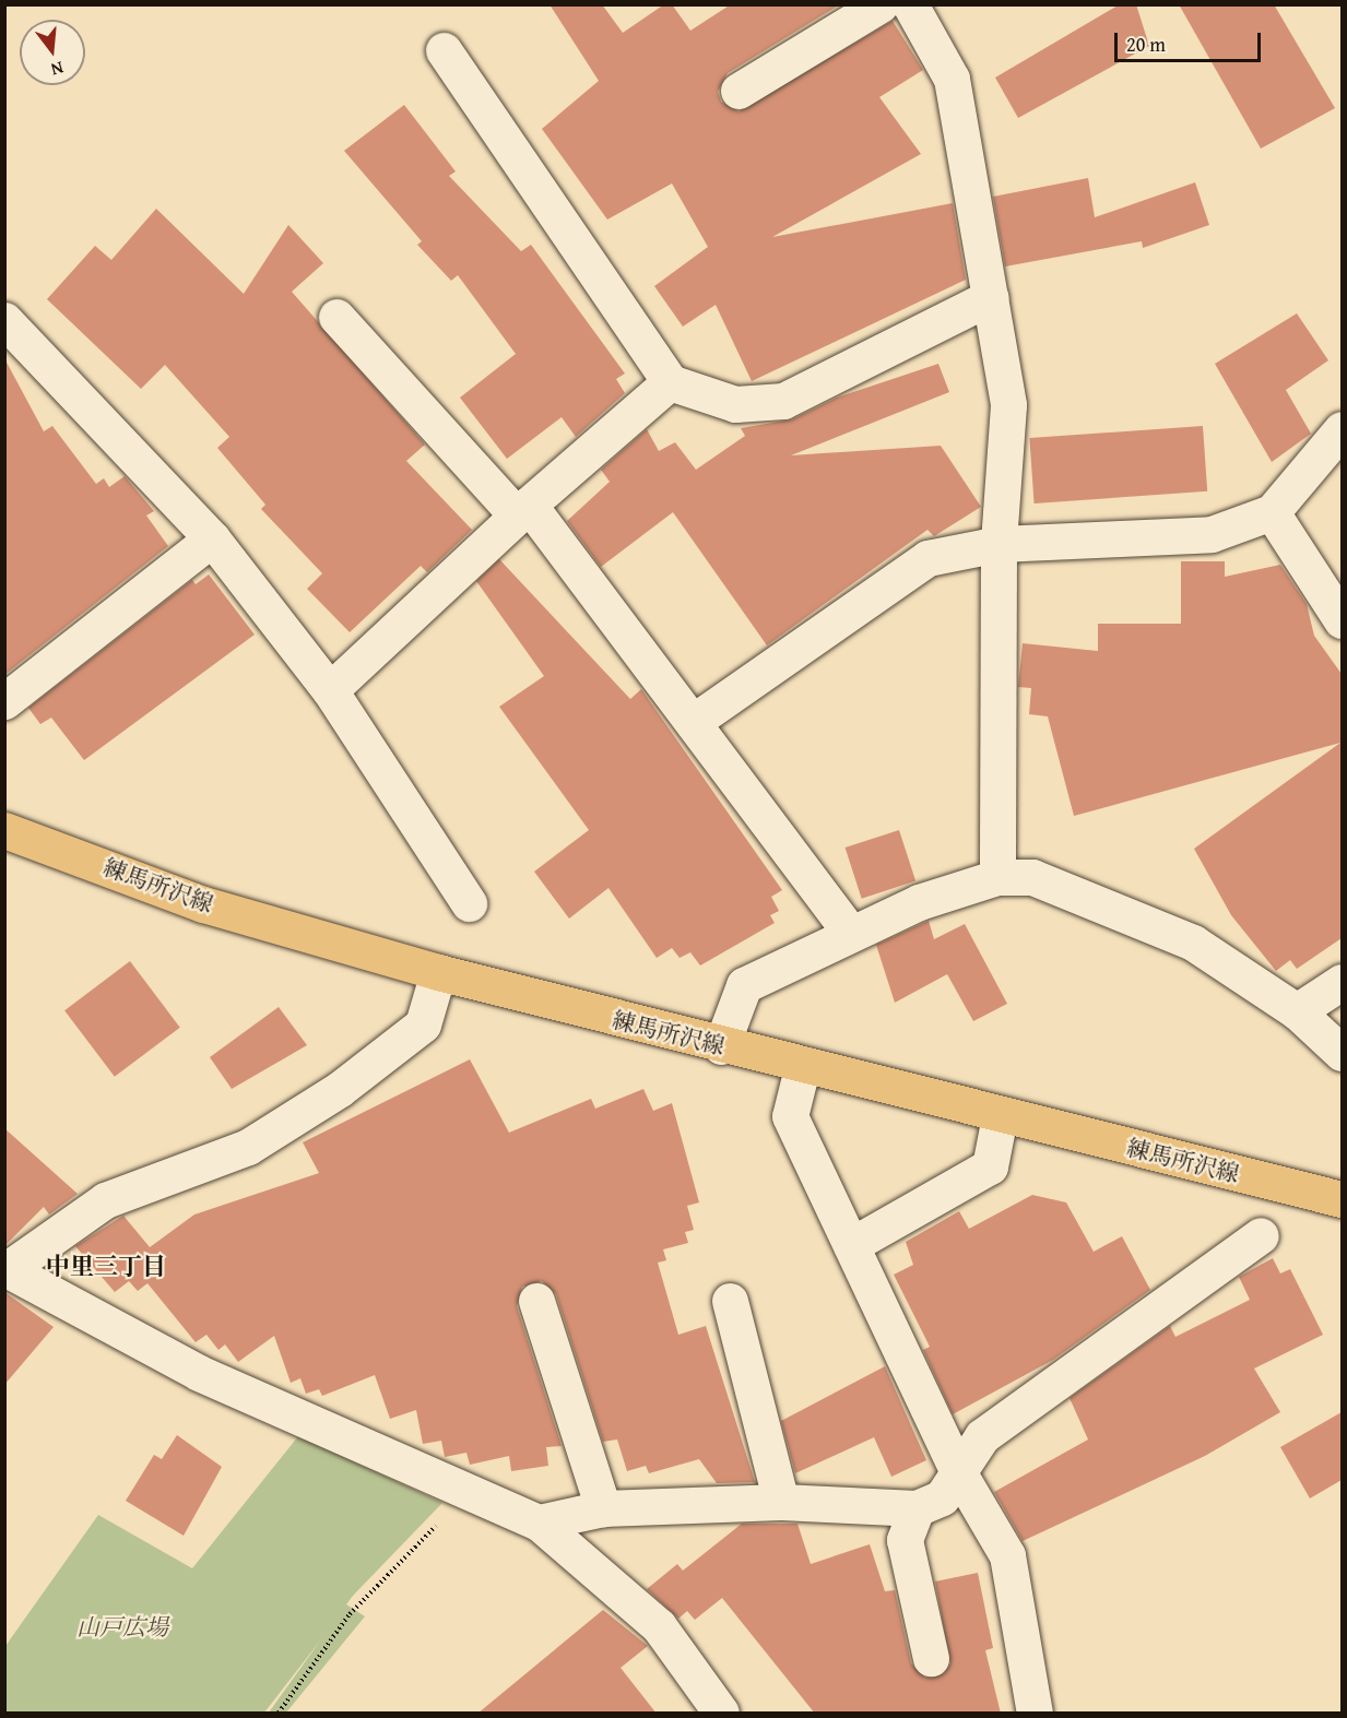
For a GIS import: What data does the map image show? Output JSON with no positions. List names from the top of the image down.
{
  "streets": {
    "main road": ["練馬所沢線"]
  },
  "districts": ["中里三丁目"],
  "parks": ["山戸広場"],
  "scale_bar": "20 m",
  "north": "bottom"
}
